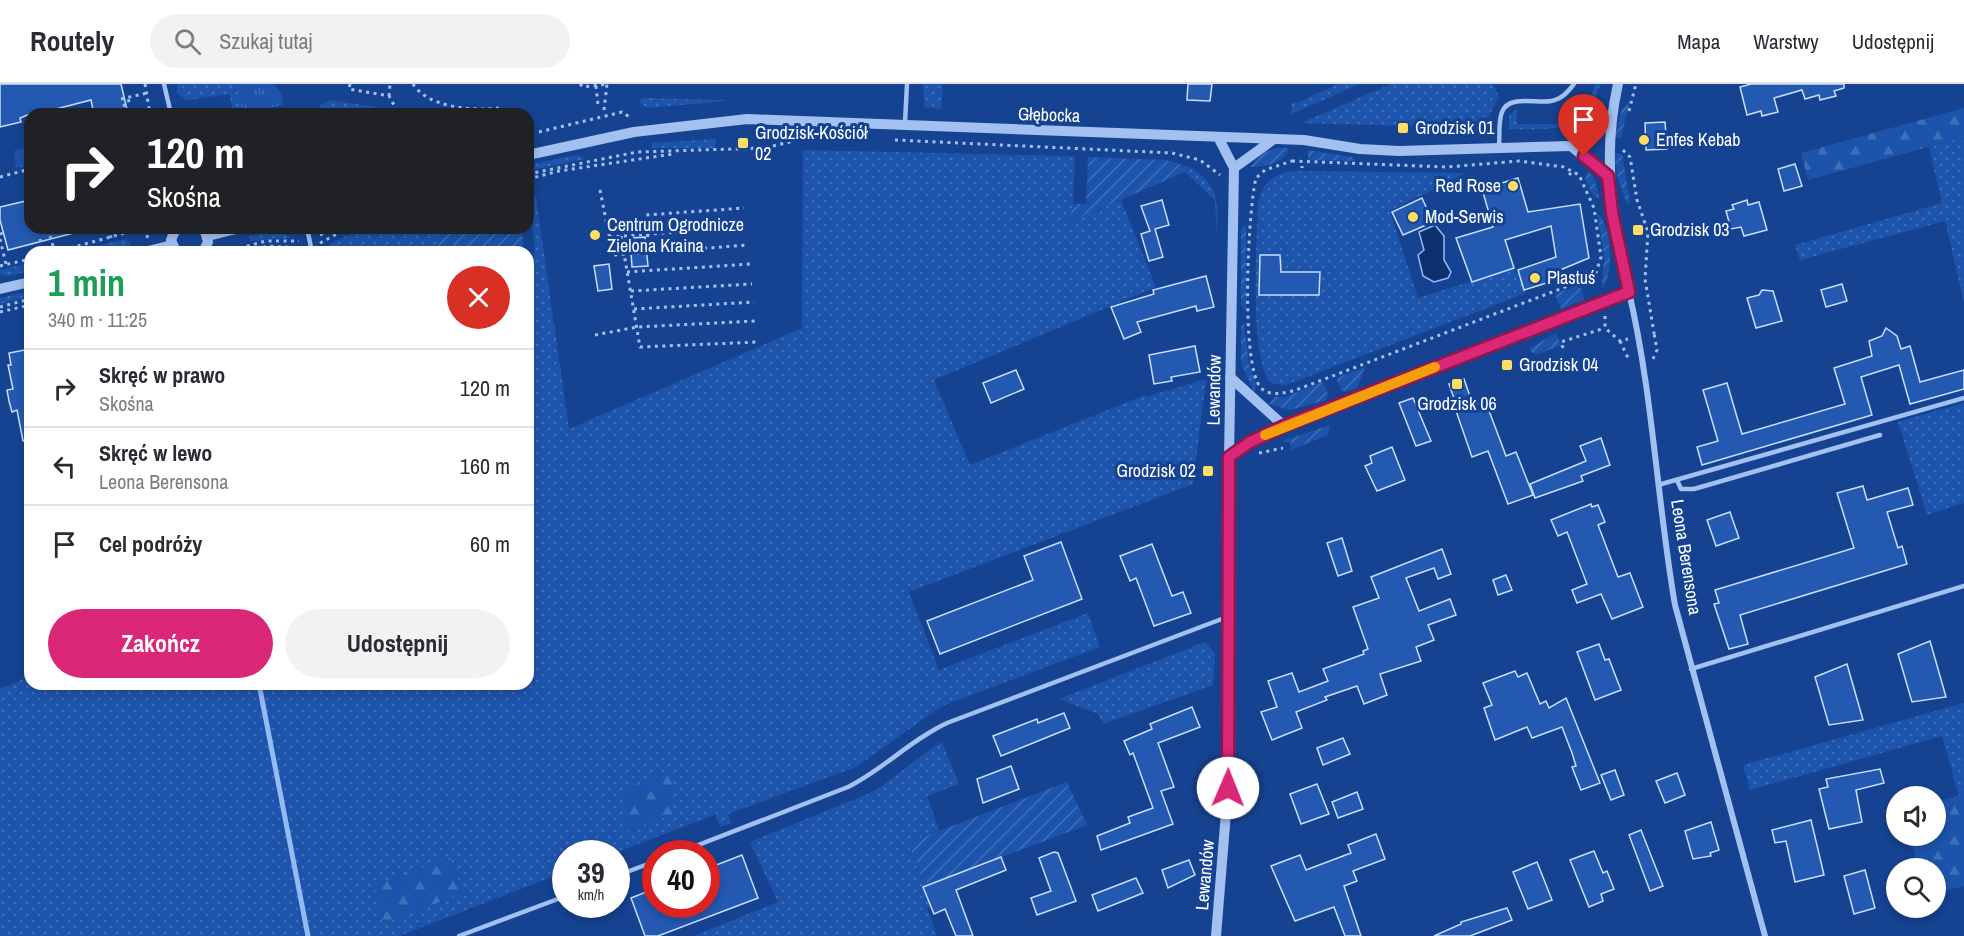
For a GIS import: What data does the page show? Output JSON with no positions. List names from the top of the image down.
{
  "streets": {
    "street": ["Głębocka", "Lewandów", "Leona Berensona"]
  },
  "crossings": [
    ["Głębocka", "Lewandów"]
  ],
  "places": {
    "transit": [
      "Grodzisk 01",
      "Grodzisk-Kościół 02",
      "Grodzisk 03",
      "Grodzisk 04",
      "Grodzisk 06",
      "Grodzisk 02"
    ],
    "other": [
      "Enfes Kebab",
      "Red Rose",
      "Mod-Serwis",
      "Centrum Ogrodnicze Zielona Kraina",
      "Plastuś"
    ]
  },
  "page": {
    "header": "Routely",
    "search": "Szukaj tutaj",
    "nav": ["Mapa", "Warstwy", "Udostępnij"],
    "turn": ["120 m", "Skośna"],
    "heading": ["1 min", "340 m · 11:25"],
    "list": [
      {
        "name": "Skręć w prawo",
        "note": "Skośna",
        "value": "120 m"
      },
      {
        "name": "Skręć w lewo",
        "note": "Leona Berensona",
        "value": "160 m"
      },
      {
        "name": "Cel podróży",
        "value": "60 m"
      }
    ],
    "buttons": ["Zakończ", "Udostępnij"],
    "speed": "39 km/h",
    "limit": "40"
  }
}
